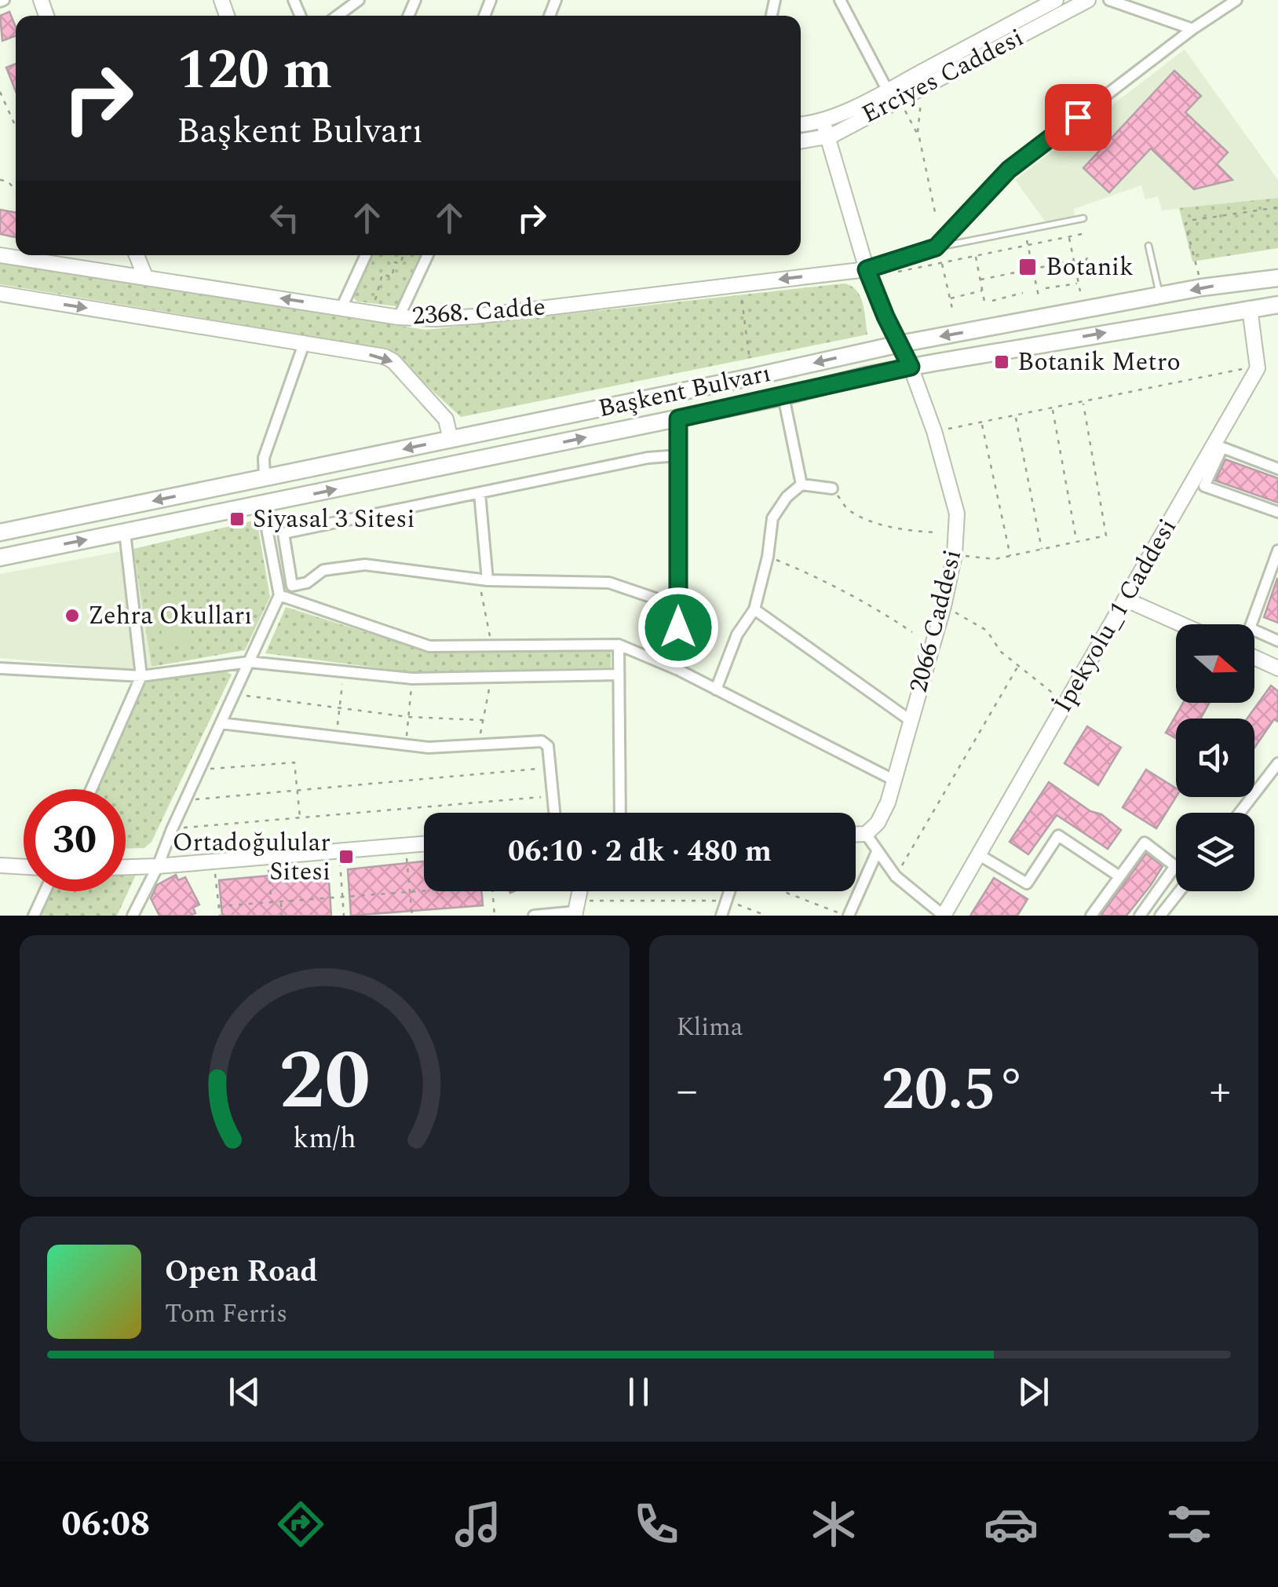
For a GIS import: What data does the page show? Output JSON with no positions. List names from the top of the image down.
{
  "streets": {
    "main road": ["Başkent Bulvarı"],
    "street": [
      "Erciyes Caddesi",
      "2368. Cadde",
      "İpekyolu_1 Caddesi",
      "2066 Caddesi"
    ]
  },
  "crossings": [
    ["Erciyes Caddesi", "2066 Caddesi"],
    ["2368. Cadde", "Başkent Bulvarı"],
    ["2368. Cadde", "2066 Caddesi"],
    ["Başkent Bulvarı", "2066 Caddesi"]
  ],
  "places": {
    "transit": [
      "Botanik",
      "Botanik Metro",
      "Siyasal 3 Sitesi",
      "Ortadoğulular Sitesi"
    ],
    "other": ["Zehra Okulları"]
  },
  "north": "right",
  "page": {
    "turn": ["120 m", "Başkent Bulvarı"],
    "limit": "30",
    "trip": "06:10 · 2 dk · 480 m",
    "tile": "Klima",
    "heat": ["−", "20.5°", "+"],
    "song": ["Open Road", "Tom Ferris"],
    "tabs": "06:08",
    "gauge": ["20", "km/h"]
  }
}
